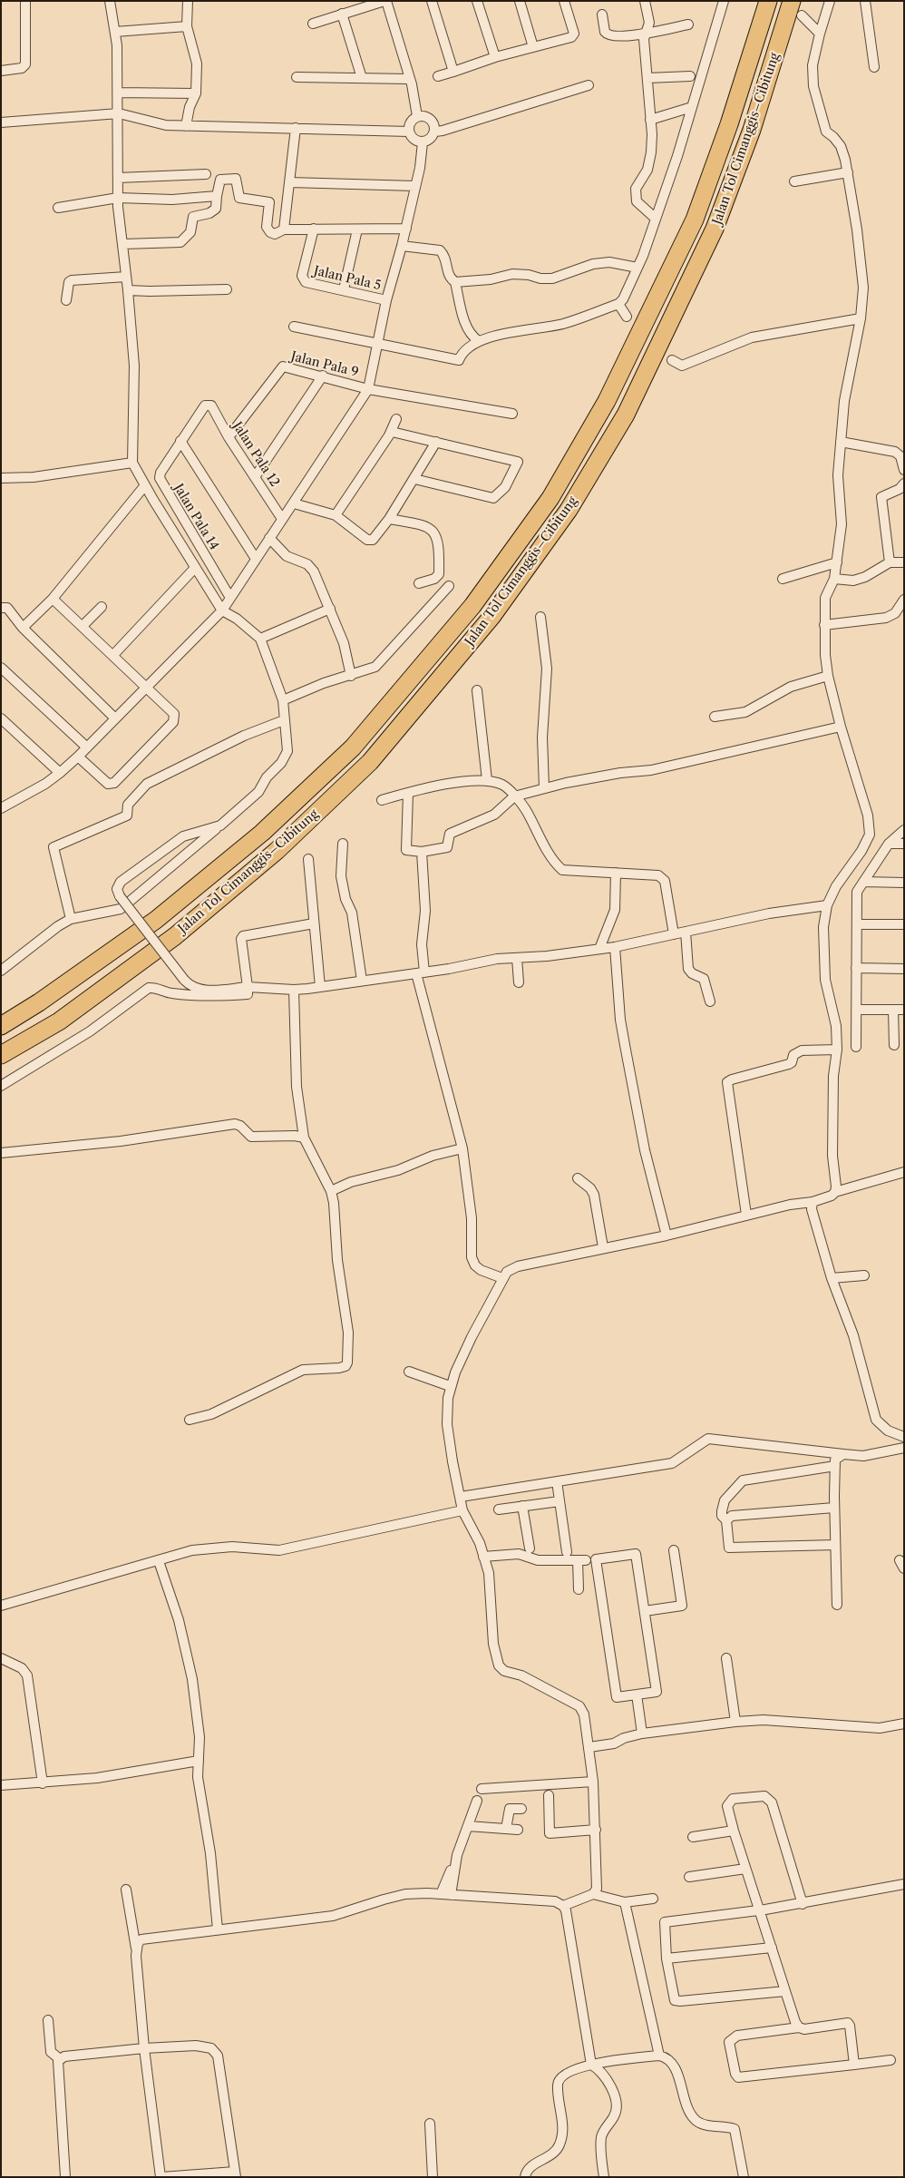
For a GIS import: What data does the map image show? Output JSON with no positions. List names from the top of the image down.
{
  "streets": {
    "highway": ["Jalan Tol Cimanggis–Cibitung"],
    "street": [
      "Jalan Pala 5",
      "Jalan Pala 9",
      "Jalan Pala 12",
      "Jalan Pala 14"
    ]
  },
  "crossings": [
    ["Jalan Pala 9", "Jalan Pala 12"],
    ["Jalan Pala 12", "Jalan Pala 14"]
  ]
}
